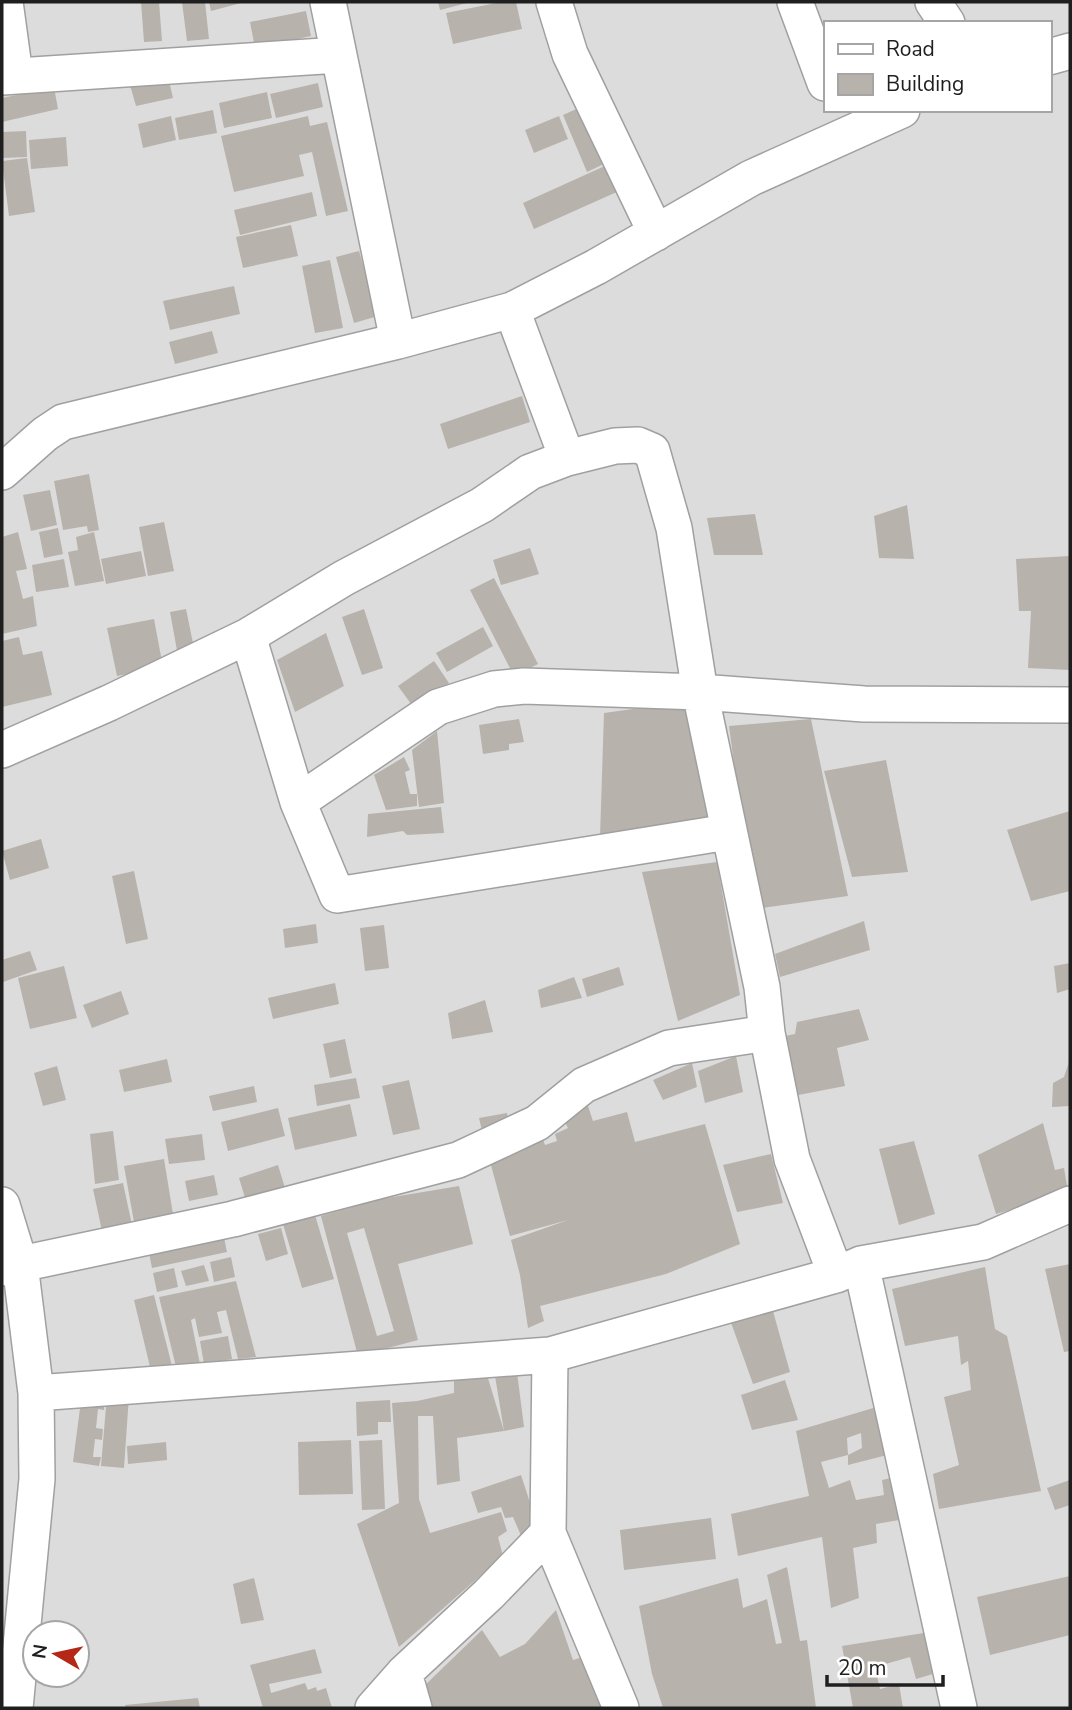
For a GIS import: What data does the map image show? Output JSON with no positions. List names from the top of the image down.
{
  "legend": ["Road", "Building"],
  "scale_bar": "20 m",
  "north": "left"
}
